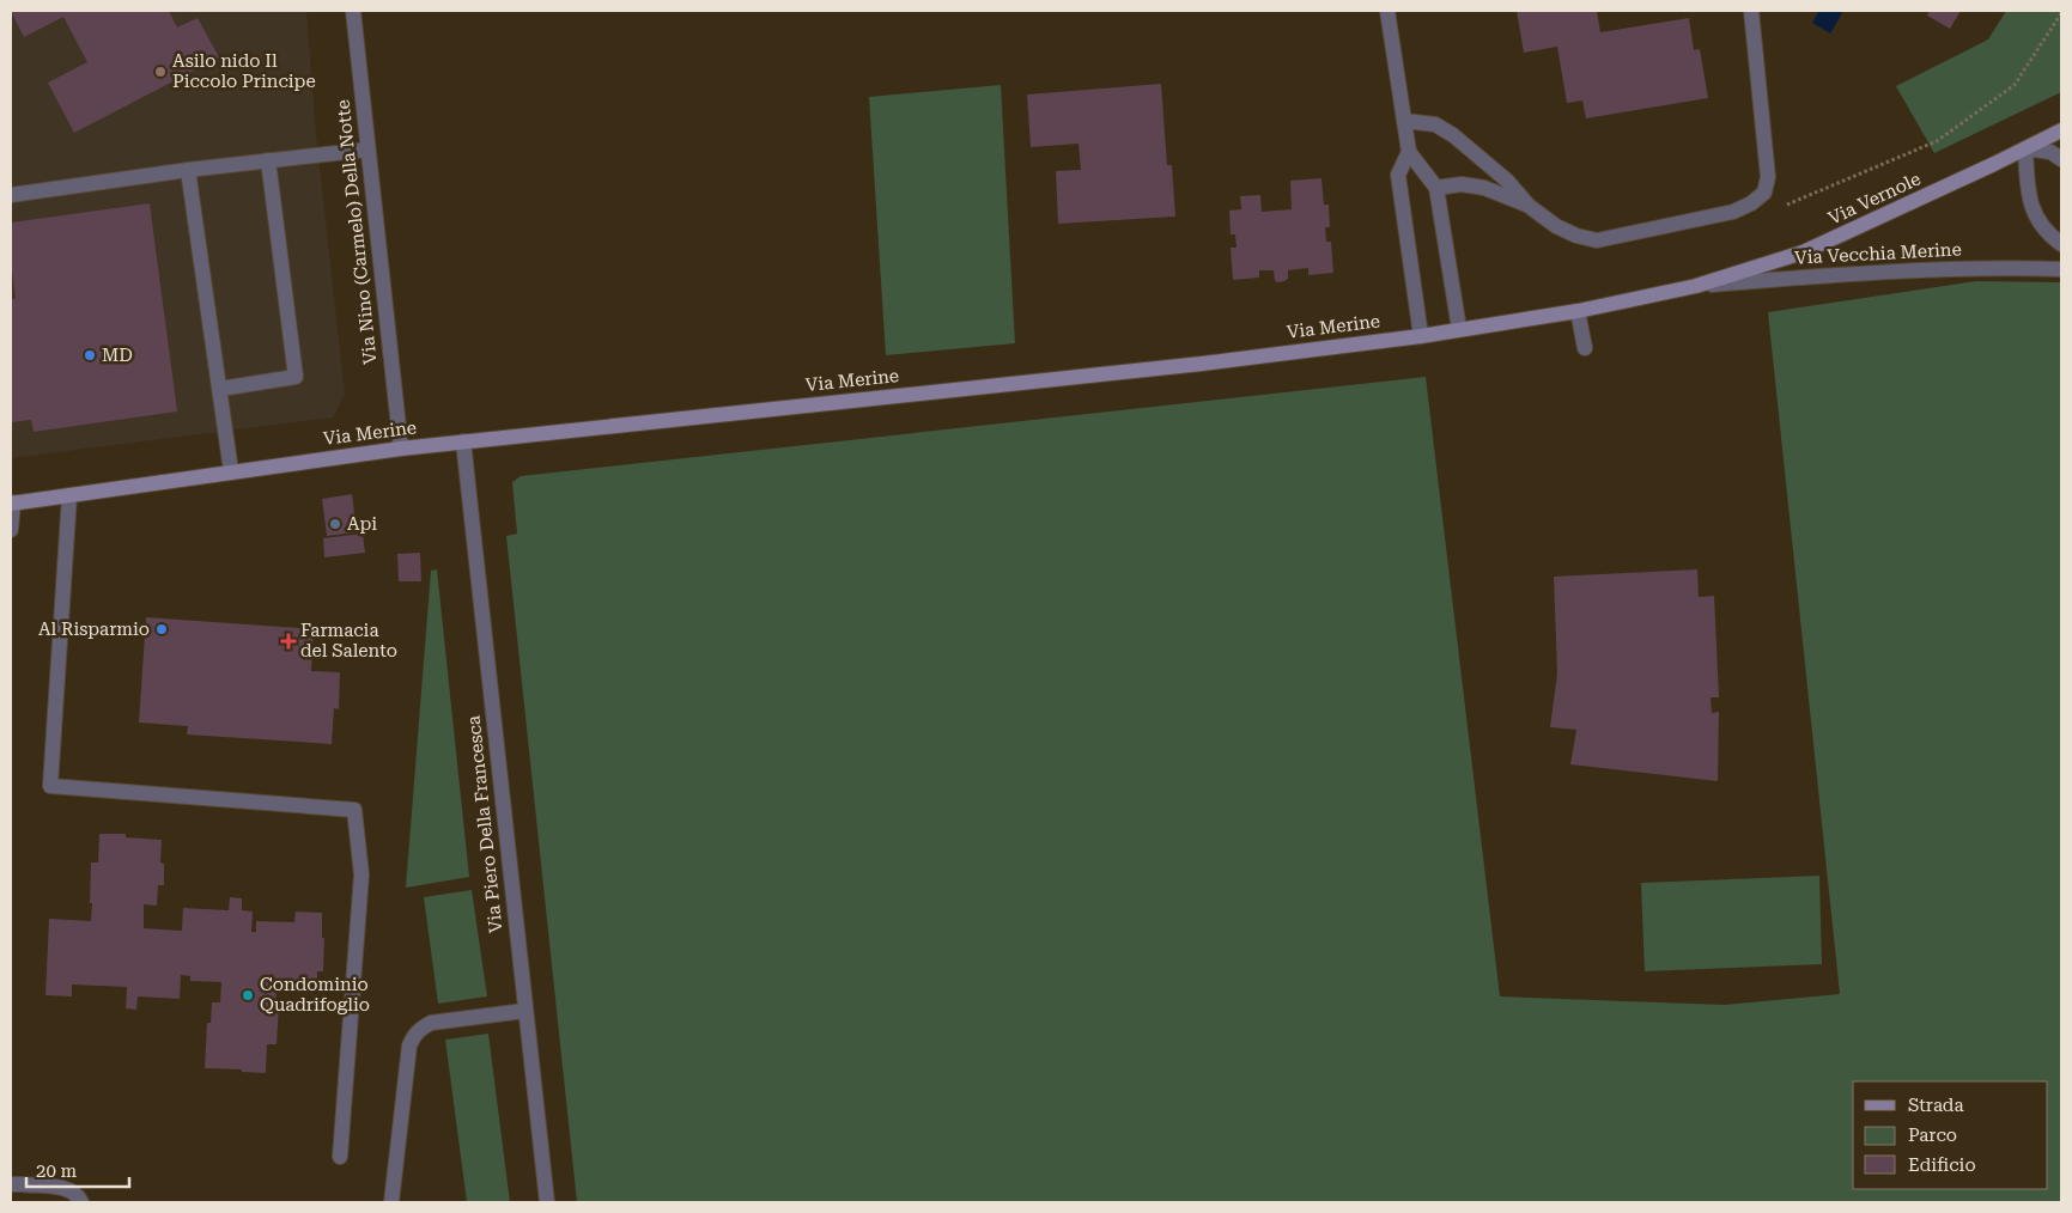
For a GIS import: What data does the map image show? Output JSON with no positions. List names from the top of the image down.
{
  "streets": {
    "main road": ["Via Vernole", "Via Merine"],
    "street": ["Via Nino (Carmelo) Della Notte", "Via Vecchia Merine", "Via Piero Della Francesca"]
  },
  "crossings": [
    ["Via Vernole", "Via Vecchia Merine"],
    ["Via Vernole", "Via Merine"],
    ["Via Nino (Carmelo) Della Notte", "Via Merine"],
    ["Via Vecchia Merine", "Via Merine"],
    ["Via Merine", "Via Piero Della Francesca"]
  ],
  "places": {
    "other": [
      "Asilo nido Il Piccolo Principe",
      "MD",
      "Api",
      "Al Risparmio",
      "Condominio Quadrifoglio"
    ],
    "health": ["Farmacia del Salento"]
  },
  "legend": ["Strada", "Parco", "Edificio"],
  "scale_bar": "20 m"
}
